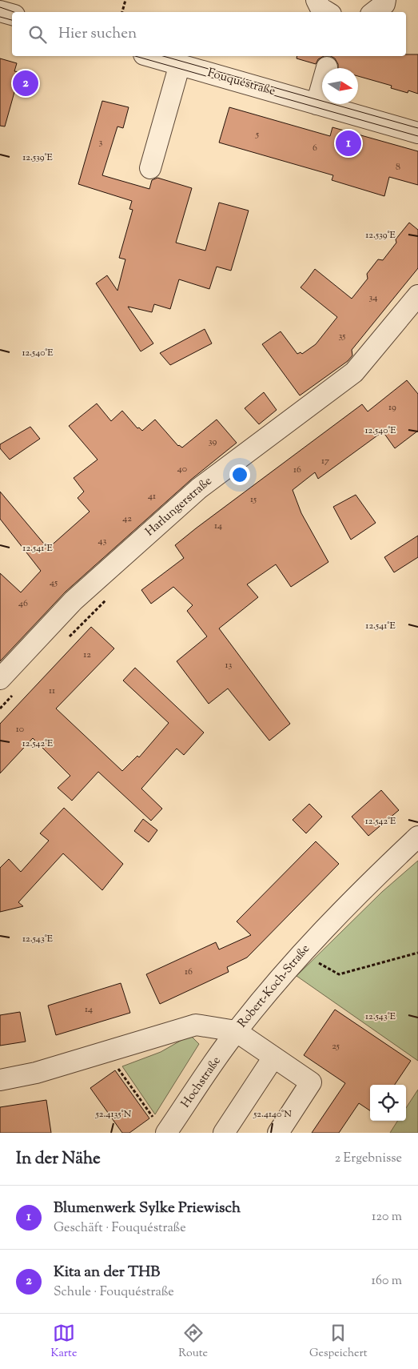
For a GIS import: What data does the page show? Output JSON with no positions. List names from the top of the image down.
{
  "streets": {
    "street": [
      "Fouquéstraße",
      "Harlungerstraße",
      "Robert-Koch-Straße",
      "Hochstraße"
    ]
  },
  "crossings": [
    ["Robert-Koch-Straße", "Hochstraße"]
  ],
  "house_numbers": [
    "5",
    "3",
    "6",
    "8",
    "34",
    "35",
    "19",
    "39",
    "17",
    "40",
    "16",
    "41",
    "15",
    "42",
    "14",
    "43",
    "45",
    "46",
    "12",
    "13",
    "11",
    "10",
    "16",
    "14",
    "25"
  ],
  "north": "right",
  "page": {
    "search": "Hier suchen",
    "pins": ["2", "1"],
    "heading": ["In der Nähe", "2 Ergebnisse"],
    "list": [
      {
        "mark": "1",
        "name": "Blumenwerk Sylke Priewisch",
        "note": "Geschäft · Fouquéstraße",
        "value": "120 m"
      },
      {
        "mark": "2",
        "name": "Kita an der THB",
        "note": "Schule · Fouquéstraße",
        "value": "160 m"
      }
    ],
    "nav": ["Karte", "Route", "Gespeichert"]
  },
  "coordinates": [
    "12.539°E",
    "12.540°E",
    "12.541°E",
    "12.542°E",
    "12.543°E",
    "52.4135°N",
    "52.4140°N"
  ]
}
